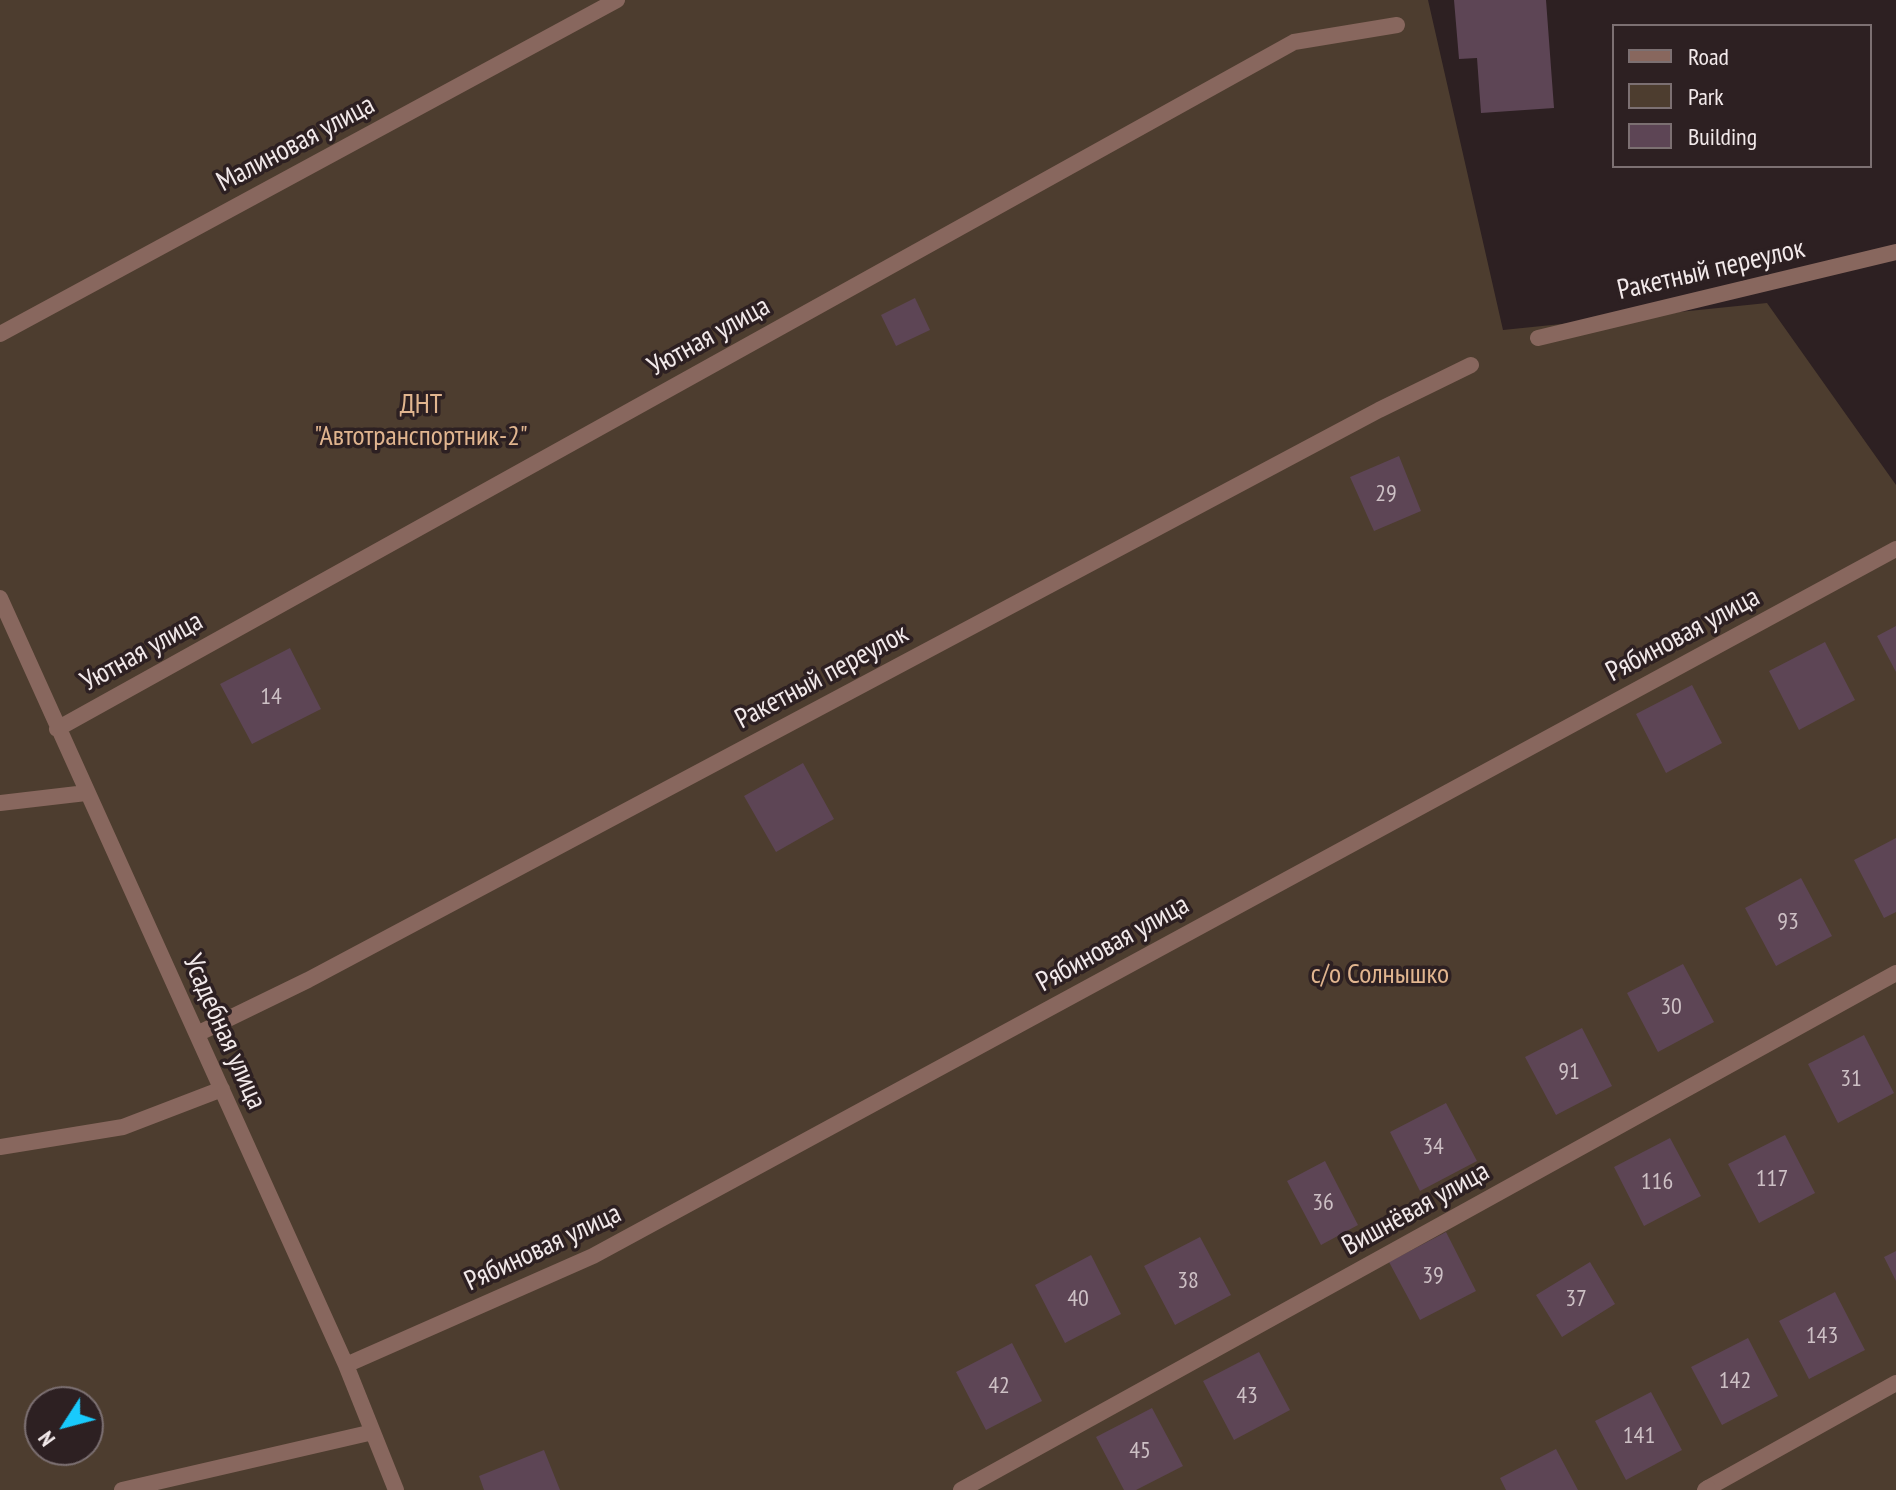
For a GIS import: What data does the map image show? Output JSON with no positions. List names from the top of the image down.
{
  "streets": {
    "street": [
      "Малиновая улица",
      "Ракетный переулок",
      "Уютная улица",
      "Рябиновая улица",
      "Усадебная улица",
      "Вишнёвая улица"
    ]
  },
  "crossings": [
    ["Ракетный переулок", "Усадебная улица"],
    ["Уютная улица", "Усадебная улица"],
    ["Рябиновая улица", "Усадебная улица"]
  ],
  "parks": ["ДНТ \"Автотранспортник-2\"", "с/о Солнышко"],
  "house_numbers": [
    "29",
    "14",
    "93",
    "30",
    "91",
    "31",
    "34",
    "117",
    "116",
    "36",
    "39",
    "38",
    "40",
    "37",
    "143",
    "142",
    "42",
    "43",
    "141",
    "45"
  ],
  "legend": ["Road", "Park", "Building"],
  "north": "bottom left"
}
